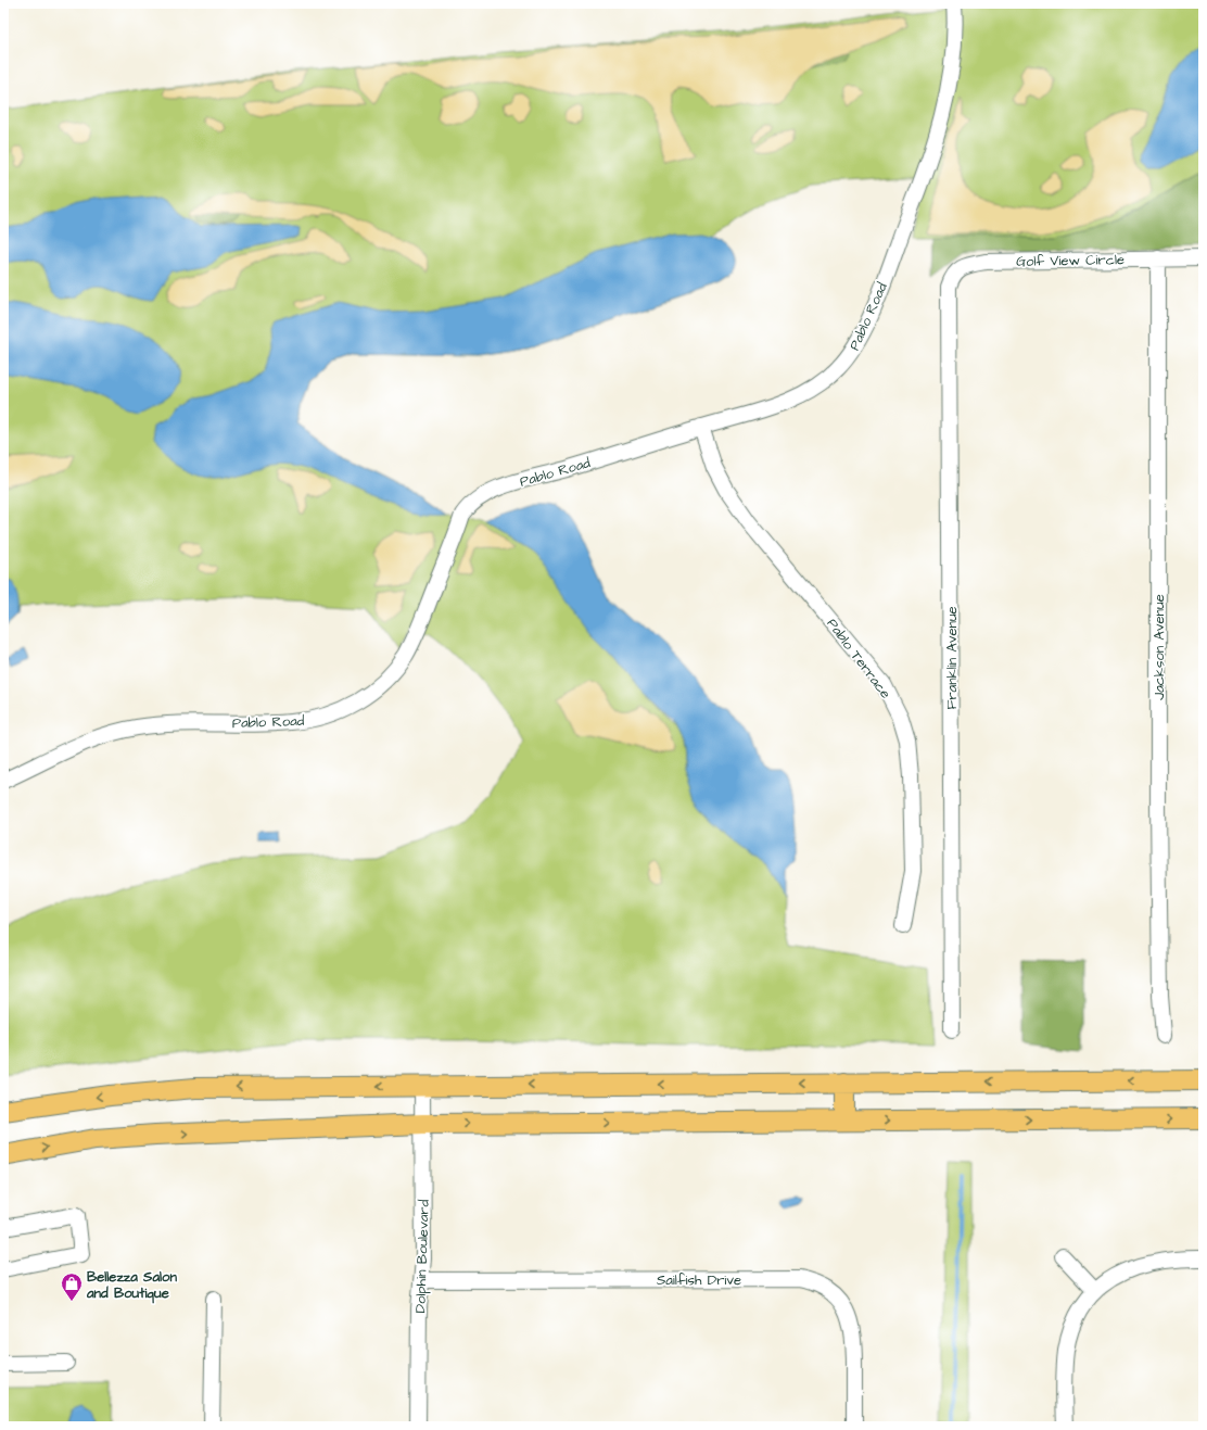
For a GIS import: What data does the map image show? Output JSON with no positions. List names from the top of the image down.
{
  "streets": {
    "street": [
      "Golf View Circle",
      "Pablo Road",
      "Jackson Avenue",
      "Pablo Terrace",
      "Franklin Avenue",
      "Dolphin Boulevard",
      "Sailfish Drive"
    ]
  },
  "crossings": [
    ["Golf View Circle", "Jackson Avenue"],
    ["Golf View Circle", "Franklin Avenue"],
    ["Pablo Road", "Pablo Terrace"],
    ["Dolphin Boulevard", "Sailfish Drive"]
  ],
  "places": {
    "shop": ["Bellezza Salon and Boutique"]
  }
}
